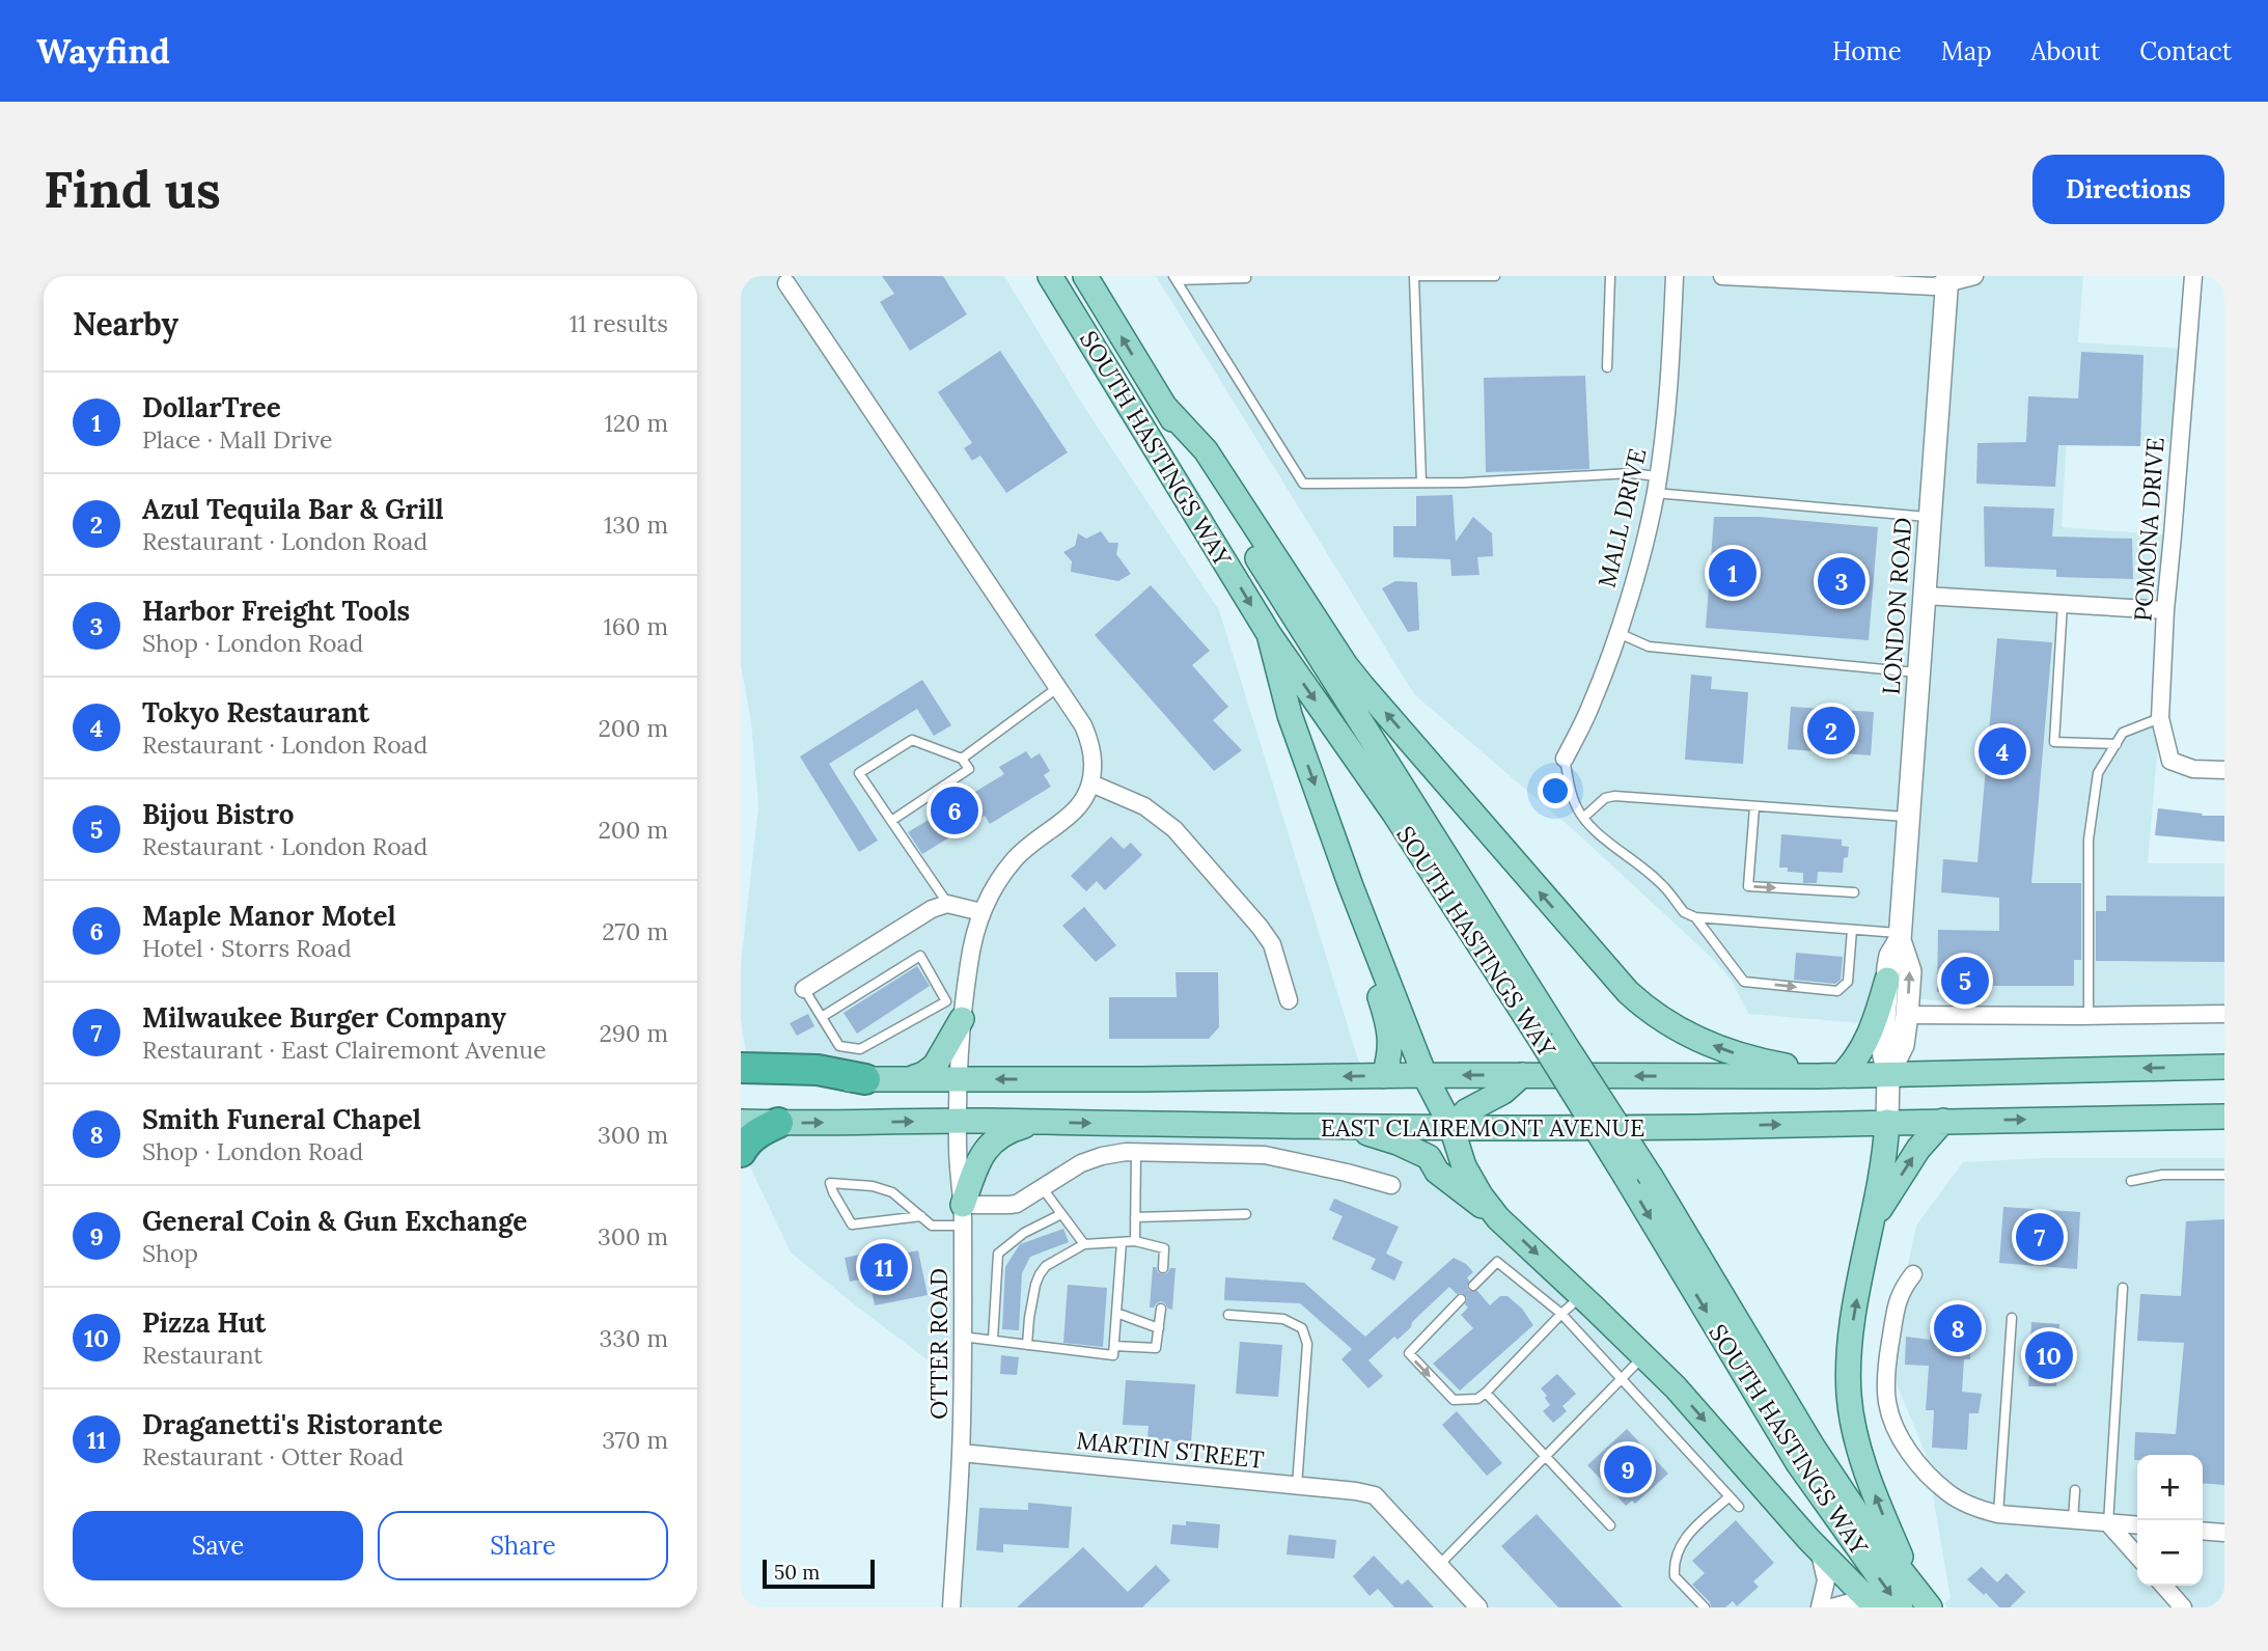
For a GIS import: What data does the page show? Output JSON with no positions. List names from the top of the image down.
{
  "streets": {
    "main road": ["SOUTH HASTINGS WAY", "EAST CLAIREMONT AVENUE"],
    "street": [
      "MALL DRIVE",
      "POMONA DRIVE",
      "LONDON ROAD",
      "OTTER ROAD",
      "MARTIN STREET"
    ]
  },
  "crossings": [
    ["LONDON ROAD", "EAST CLAIREMONT AVENUE"],
    ["EAST CLAIREMONT AVENUE", "OTTER ROAD"],
    ["OTTER ROAD", "MARTIN STREET"]
  ],
  "scale_bar": "50 m",
  "page": {
    "header": "Wayfind",
    "nav": [
      "Home",
      "Map",
      "About",
      "Contact"
    ],
    "buttons": [
      "Directions",
      ["Save", "Share"]
    ],
    "title": "Find us",
    "heading": ["Nearby", "11 results"],
    "list": [
      {
        "mark": "1",
        "name": "DollarTree",
        "note": "Place · Mall Drive",
        "value": "120 m"
      },
      {
        "mark": "2",
        "name": "Azul Tequila Bar & Grill",
        "note": "Restaurant · London Road",
        "value": "130 m"
      },
      {
        "mark": "3",
        "name": "Harbor Freight Tools",
        "note": "Shop · London Road",
        "value": "160 m"
      },
      {
        "mark": "4",
        "name": "Tokyo Restaurant",
        "note": "Restaurant · London Road",
        "value": "200 m"
      },
      {
        "mark": "5",
        "name": "Bijou Bistro",
        "note": "Restaurant · London Road",
        "value": "200 m"
      },
      {
        "mark": "6",
        "name": "Maple Manor Motel",
        "note": "Hotel · Storrs Road",
        "value": "270 m"
      },
      {
        "mark": "7",
        "name": "Milwaukee Burger Company",
        "note": "Restaurant · East Clairemont Avenue",
        "value": "290 m"
      },
      {
        "mark": "8",
        "name": "Smith Funeral Chapel",
        "note": "Shop · London Road",
        "value": "300 m"
      },
      {
        "mark": "9",
        "name": "General Coin & Gun Exchange",
        "note": "Shop",
        "value": "300 m"
      },
      {
        "mark": "10",
        "name": "Pizza Hut",
        "note": "Restaurant",
        "value": "330 m"
      },
      {
        "mark": "11",
        "name": "Draganetti's Ristorante",
        "note": "Restaurant · Otter Road",
        "value": "370 m"
      }
    ],
    "pins": [
      "1",
      "3",
      "2",
      "4",
      "6",
      "5",
      "7",
      "11",
      "8",
      "10",
      "9"
    ],
    "map_buttons": ["+", "−"],
    "scale": "50 m"
  }
}
